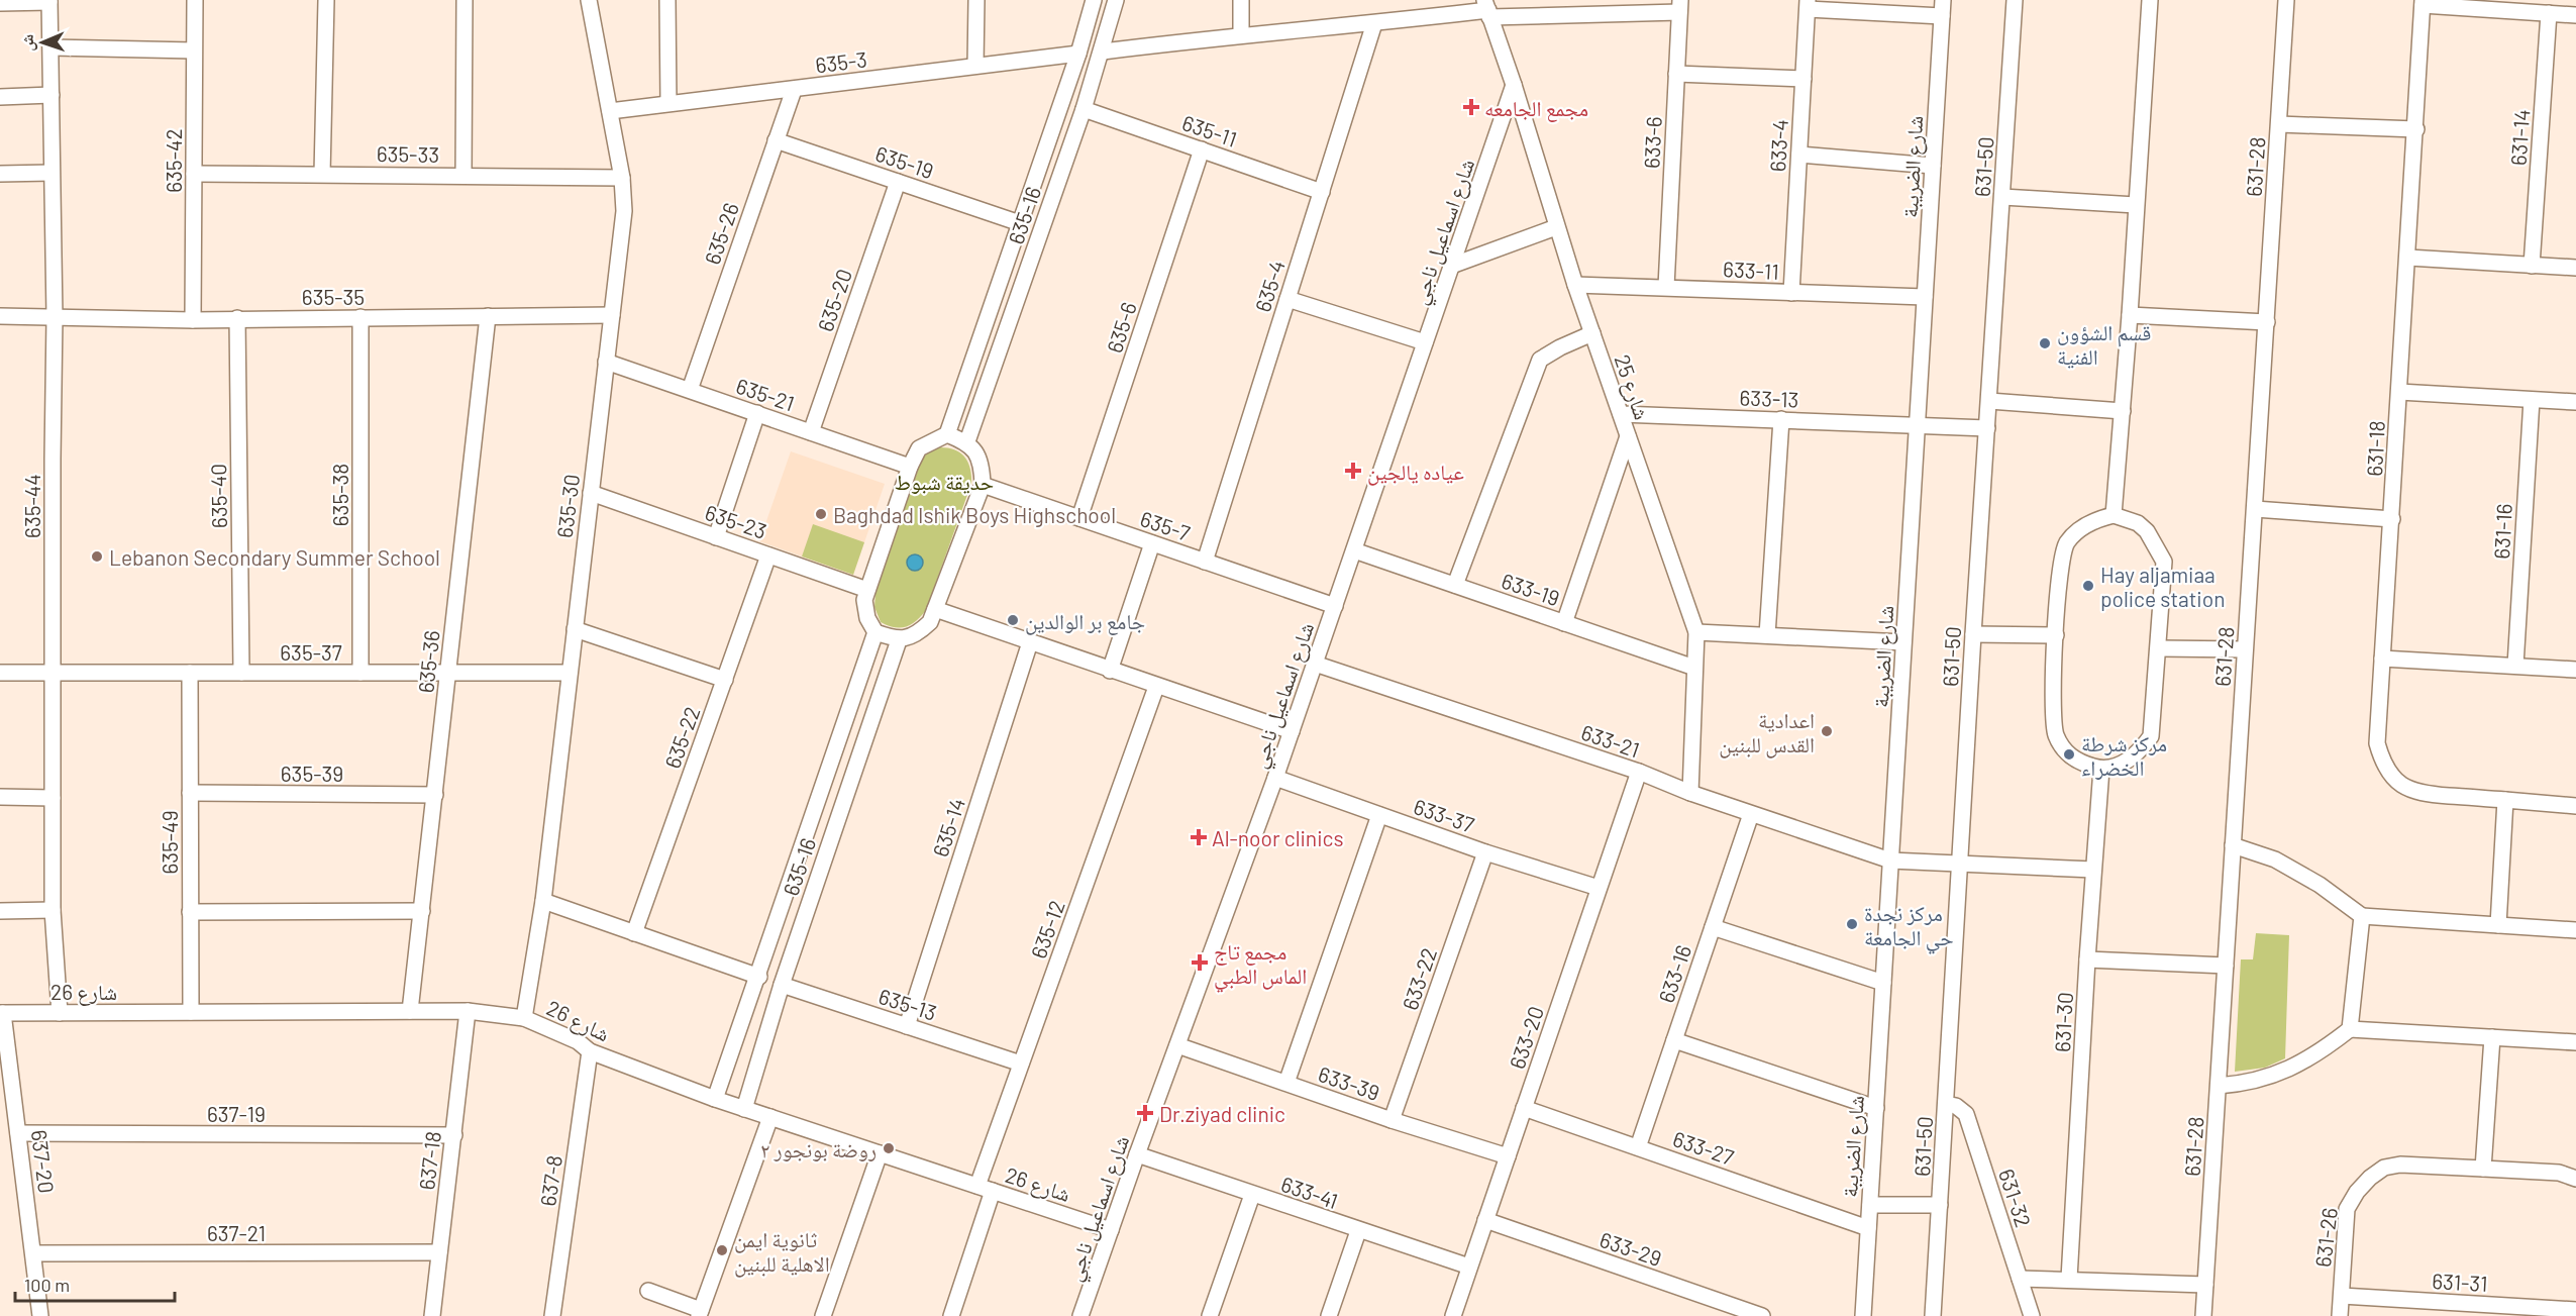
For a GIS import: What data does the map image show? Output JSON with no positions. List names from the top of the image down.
{
  "streets": {
    "street": [
      "635-3",
      "635-11",
      "631-14",
      "633-6",
      "633-4",
      "635-33",
      "635-42",
      "635-19",
      "شارع الضريبة",
      "631-50",
      "631-28",
      "635-16",
      "شارع اسماعيل ناجي",
      "635-26",
      "633-11",
      "635-4",
      "635-35",
      "635-20",
      "635-6",
      "شارع 25",
      "635-21",
      "633-13",
      "631-18",
      "635-38",
      "635-40",
      "635-44",
      "635-30",
      "635-23",
      "635-7",
      "631-16",
      "633-19",
      "635-37",
      "635-36",
      "635-22",
      "633-21",
      "635-39",
      "633-37",
      "635-14",
      "635-49",
      "635-12",
      "633-16",
      "633-22",
      "شارع 26",
      "635-13",
      "631-30",
      "633-20",
      "633-39",
      "637-19",
      "633-27",
      "637-18",
      "637-20",
      "637-8",
      "633-41",
      "631-32",
      "637-21",
      "631-26",
      "633-29",
      "631-31"
    ]
  },
  "crossings": [
    ["635-3", "635-16"],
    ["635-3", "635-26"],
    ["635-3", "635-30"],
    ["635-11", "635-16"],
    ["635-11", "635-4"],
    ["635-11", "635-6"],
    ["633-6", "633-11"],
    ["633-4", "633-11"],
    ["635-33", "635-42"],
    ["635-33", "635-30"],
    ["635-42", "635-35"],
    ["635-19", "635-16"],
    ["635-19", "635-26"],
    ["635-19", "635-20"],
    ["شارع الضريبة", "633-11"],
    ["شارع الضريبة", "633-13"],
    ["شارع الضريبة", "633-21"],
    ["شارع الضريبة", "633-27"],
    ["631-50", "633-13"],
    ["631-50", "633-21"],
    ["631-50", "631-32"],
    ["635-16", "شارع 26"],
    ["635-16", "635-13"],
    ["شارع اسماعيل ناجي", "شارع 25"],
    ["شارع اسماعيل ناجي", "635-7"],
    ["شارع اسماعيل ناجي", "633-19"],
    ["شارع اسماعيل ناجي", "633-21"],
    ["شارع اسماعيل ناجي", "633-37"],
    ["شارع اسماعيل ناجي", "شارع 26"],
    ["شارع اسماعيل ناجي", "633-39"],
    ["شارع اسماعيل ناجي", "633-41"],
    ["635-26", "635-21"],
    ["633-11", "شارع 25"],
    ["635-4", "635-7"],
    ["635-35", "635-38"],
    ["635-35", "635-40"],
    ["635-35", "635-44"],
    ["635-35", "635-30"],
    ["635-35", "635-36"],
    ["635-20", "635-21"],
    ["635-6", "635-7"],
    ["شارع 25", "633-13"],
    ["شارع 25", "633-19"],
    ["شارع 25", "633-21"],
    ["635-21", "635-30"],
    ["635-38", "635-37"],
    ["635-40", "635-37"],
    ["635-44", "635-37"],
    ["635-44", "شارع 26"],
    ["635-30", "635-23"],
    ["635-30", "635-37"],
    ["635-30", "شارع 26"],
    ["635-23", "635-22"],
    ["635-37", "635-36"],
    ["635-37", "635-49"],
    ["635-36", "635-39"],
    ["635-36", "شارع 26"],
    ["633-21", "633-16"],
    ["633-21", "631-30"],
    ["633-21", "633-20"],
    ["635-39", "635-49"],
    ["633-37", "633-22"],
    ["633-37", "633-20"],
    ["635-14", "635-13"],
    ["635-49", "شارع 26"],
    ["635-12", "شارع 26"],
    ["635-12", "635-13"],
    ["633-16", "633-27"],
    ["633-22", "633-39"],
    ["شارع 26", "637-18"],
    ["شارع 26", "637-20"],
    ["شارع 26", "637-8"],
    ["633-20", "633-39"],
    ["633-20", "633-27"],
    ["633-20", "633-41"],
    ["633-20", "633-29"],
    ["637-19", "637-18"],
    ["637-19", "637-20"],
    ["637-18", "637-21"],
    ["637-20", "637-21"],
    ["631-26", "631-31"]
  ],
  "parks": ["حديقة شبوط"],
  "places": {
    "health": [
      "مجمع الجامعه",
      "عياده يالجين",
      "Al-noor clinics",
      "مجمع تاج الماس الطبي",
      "Dr.ziyad clinic"
    ],
    "other": [
      "قسم الشؤون الفنية",
      "Baghdad Ishik Boys Highschool",
      "Lebanon Secondary Summer School",
      "Hay aljamiaa police station",
      "جامع بر الوالدين",
      "اعدادية القدس للبنين",
      "مركز شرطة الخضراء",
      "مركز نجدة حي الجامعة",
      "روضة بونجور ٢",
      "ثانوية ايمن الاهلية للبنين"
    ]
  },
  "scale_bar": "100 m",
  "north": "left"
}
